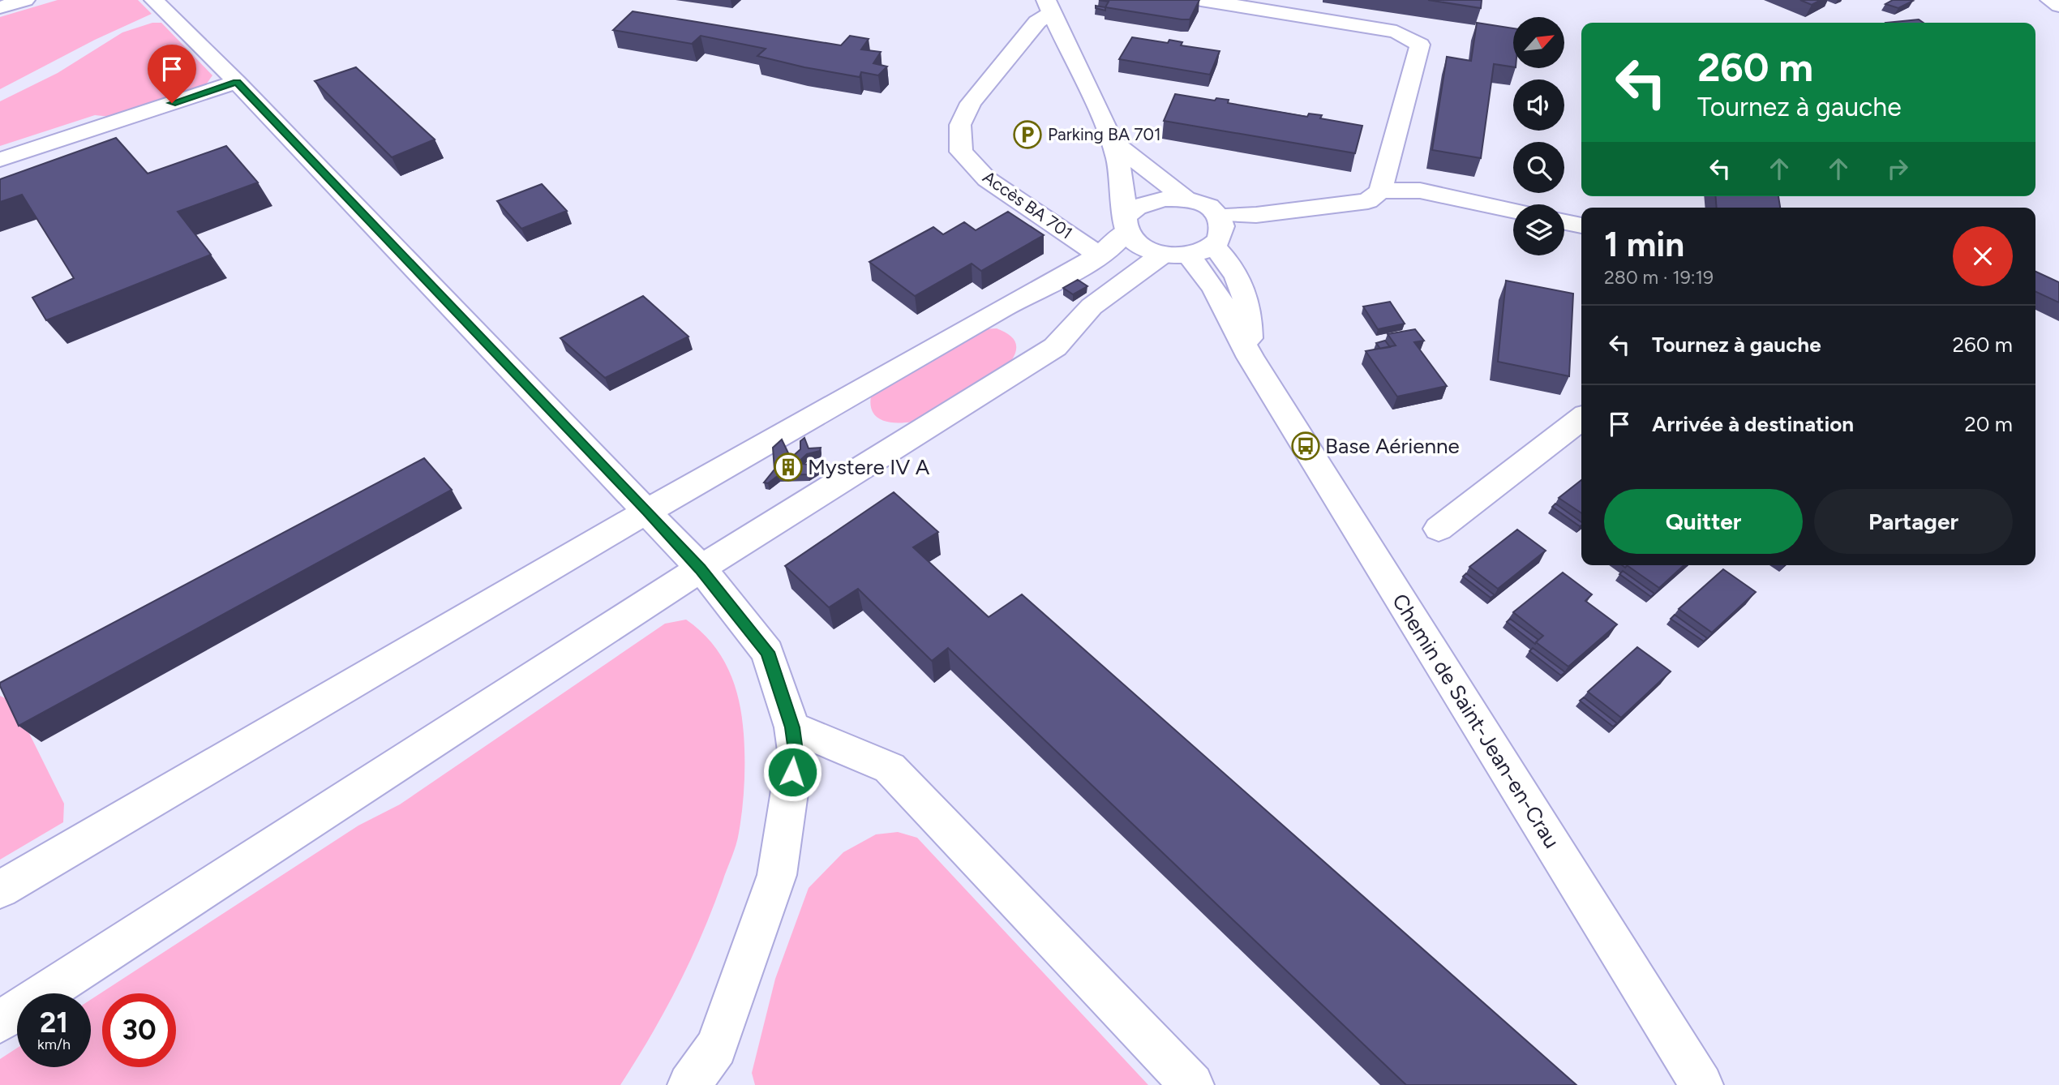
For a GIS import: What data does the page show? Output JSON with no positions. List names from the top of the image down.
{
  "streets": {
    "main road": ["Accès BA 701", "Chemin de Saint-Jean-en-Crau"]
  },
  "places": {
    "parking": ["Parking BA 701"],
    "bus stop": ["Base Aérienne"],
    "building": ["Mystere IV A"]
  },
  "north": "top right",
  "page": {
    "turn": ["260 m", "Tournez à gauche"],
    "heading": ["1 min", "280 m · 19:19"],
    "list": [
      {
        "name": "Tournez à gauche",
        "value": "260 m"
      },
      {
        "name": "Arrivée à destination",
        "value": "20 m"
      }
    ],
    "buttons": ["Quitter", "Partager"],
    "speed": "21 km/h",
    "limit": "30"
  }
}
